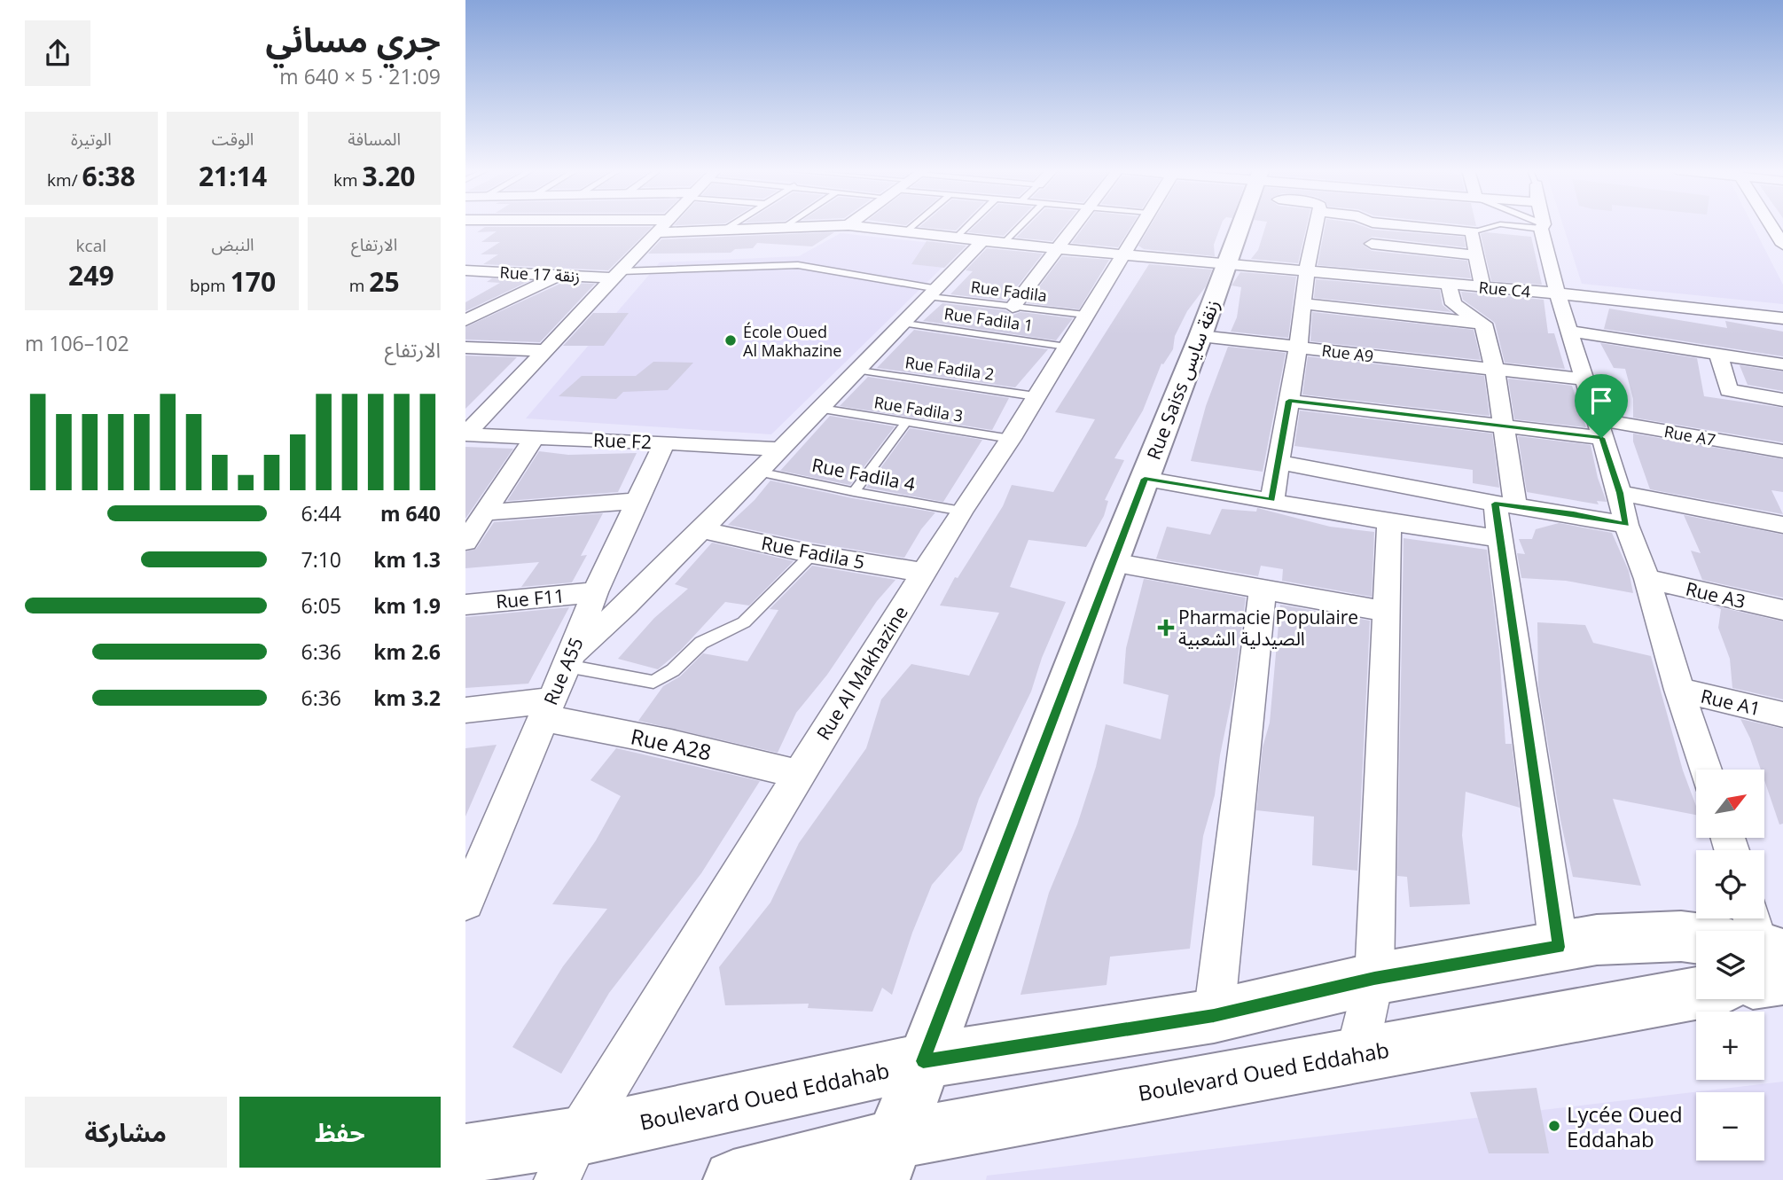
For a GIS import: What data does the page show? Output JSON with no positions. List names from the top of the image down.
{
  "streets": {
    "street": [
      "Rue 17 زنقة",
      "Rue C4",
      "Rue A9",
      "Rue Saiss زنقة سايس",
      "Rue A7",
      "Rue F2",
      "Rue Fadila 5",
      "Rue A3",
      "Rue F11",
      "Rue A55",
      "Rue Al Makhazine",
      "Rue A1",
      "Rue A28",
      "Boulevard Oued Eddahab"
    ],
    "lane": [
      "Rue Fadila",
      "Rue Fadila 1",
      "Rue Fadila 2",
      "Rue Fadila 3",
      "Rue Fadila 4"
    ]
  },
  "crossings": [
    ["Rue 17 زنقة", "Rue Fadila"],
    ["Rue C4", "Rue Saiss زنقة سايس"],
    ["Rue C4", "Rue Al Makhazine"],
    ["Rue Fadila", "Rue Al Makhazine"],
    ["Rue Fadila 1", "Rue Al Makhazine"],
    ["Rue A9", "Rue Saiss زنقة سايس"],
    ["Rue Fadila 2", "Rue Al Makhazine"],
    ["Rue Saiss زنقة سايس", "Boulevard Oued Eddahab"],
    ["Rue Fadila 3", "Rue Al Makhazine"],
    ["Rue F2", "Rue A55"],
    ["Rue Fadila 4", "Rue Al Makhazine"],
    ["Rue Fadila 5", "Rue Al Makhazine"],
    ["Rue F11", "Rue A55"],
    ["Rue A55", "Rue A28"],
    ["Rue Al Makhazine", "Rue A28"],
    ["Rue Al Makhazine", "Boulevard Oued Eddahab"]
  ],
  "places": {
    "other": ["École Oued Al Makhazine", "Lycée Oued Eddahab"],
    "health": ["Pharmacie Populaire الصيدلية الشعبية"]
  },
  "north": "top right",
  "page": {
    "heading": ["جري مسائي", "21:09 · 5 × 640 m"],
    "stats": [
      ["المسافة", "3.20 km"],
      ["الوقت", "21:14"],
      ["الوتيرة", "6:38 /km"],
      ["الارتفاع", "25 m"],
      ["النبض", "170 bpm"],
      ["kcal", "249"]
    ],
    "chart": ["الارتفاع", "102–106 m"],
    "list": [
      {
        "name": "640 m",
        "note": "6:44"
      },
      {
        "name": "1.3 km",
        "note": "7:10"
      },
      {
        "name": "1.9 km",
        "note": "6:05"
      },
      {
        "name": "2.6 km",
        "note": "6:36"
      },
      {
        "name": "3.2 km",
        "note": "6:36"
      }
    ],
    "map_buttons": ["+", "−"],
    "buttons": ["حفظ", "مشاركة"]
  }
}
